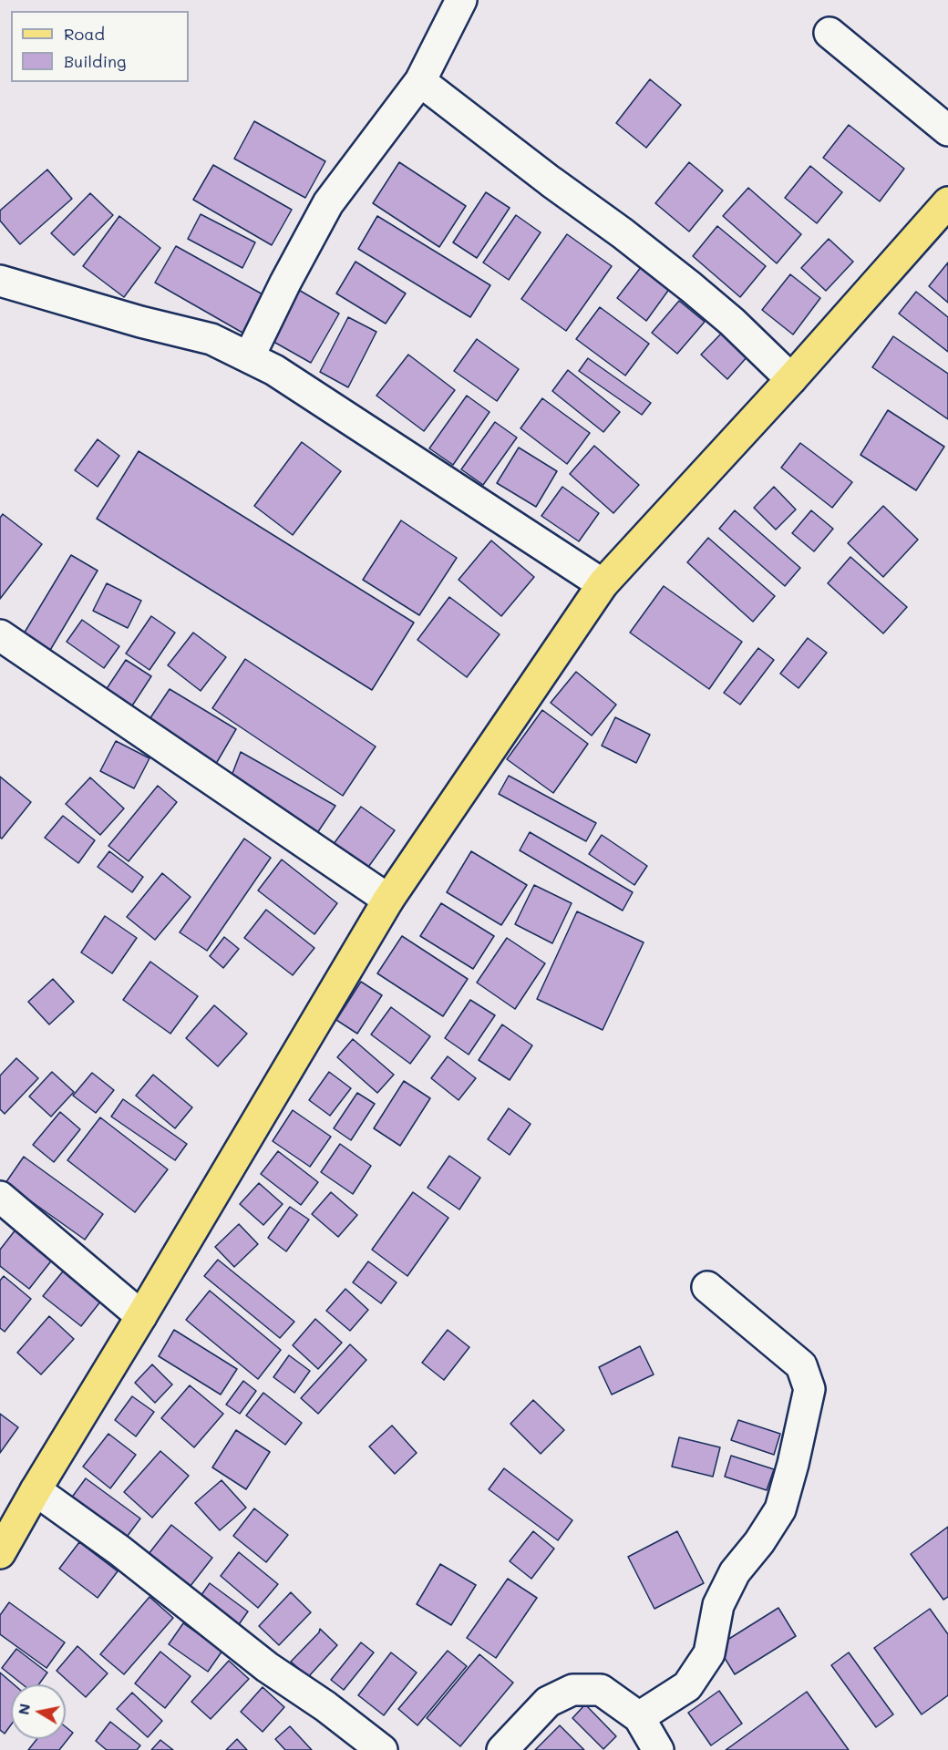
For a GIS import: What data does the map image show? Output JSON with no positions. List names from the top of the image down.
{
  "legend": ["Road", "Building"],
  "north": "left"
}
